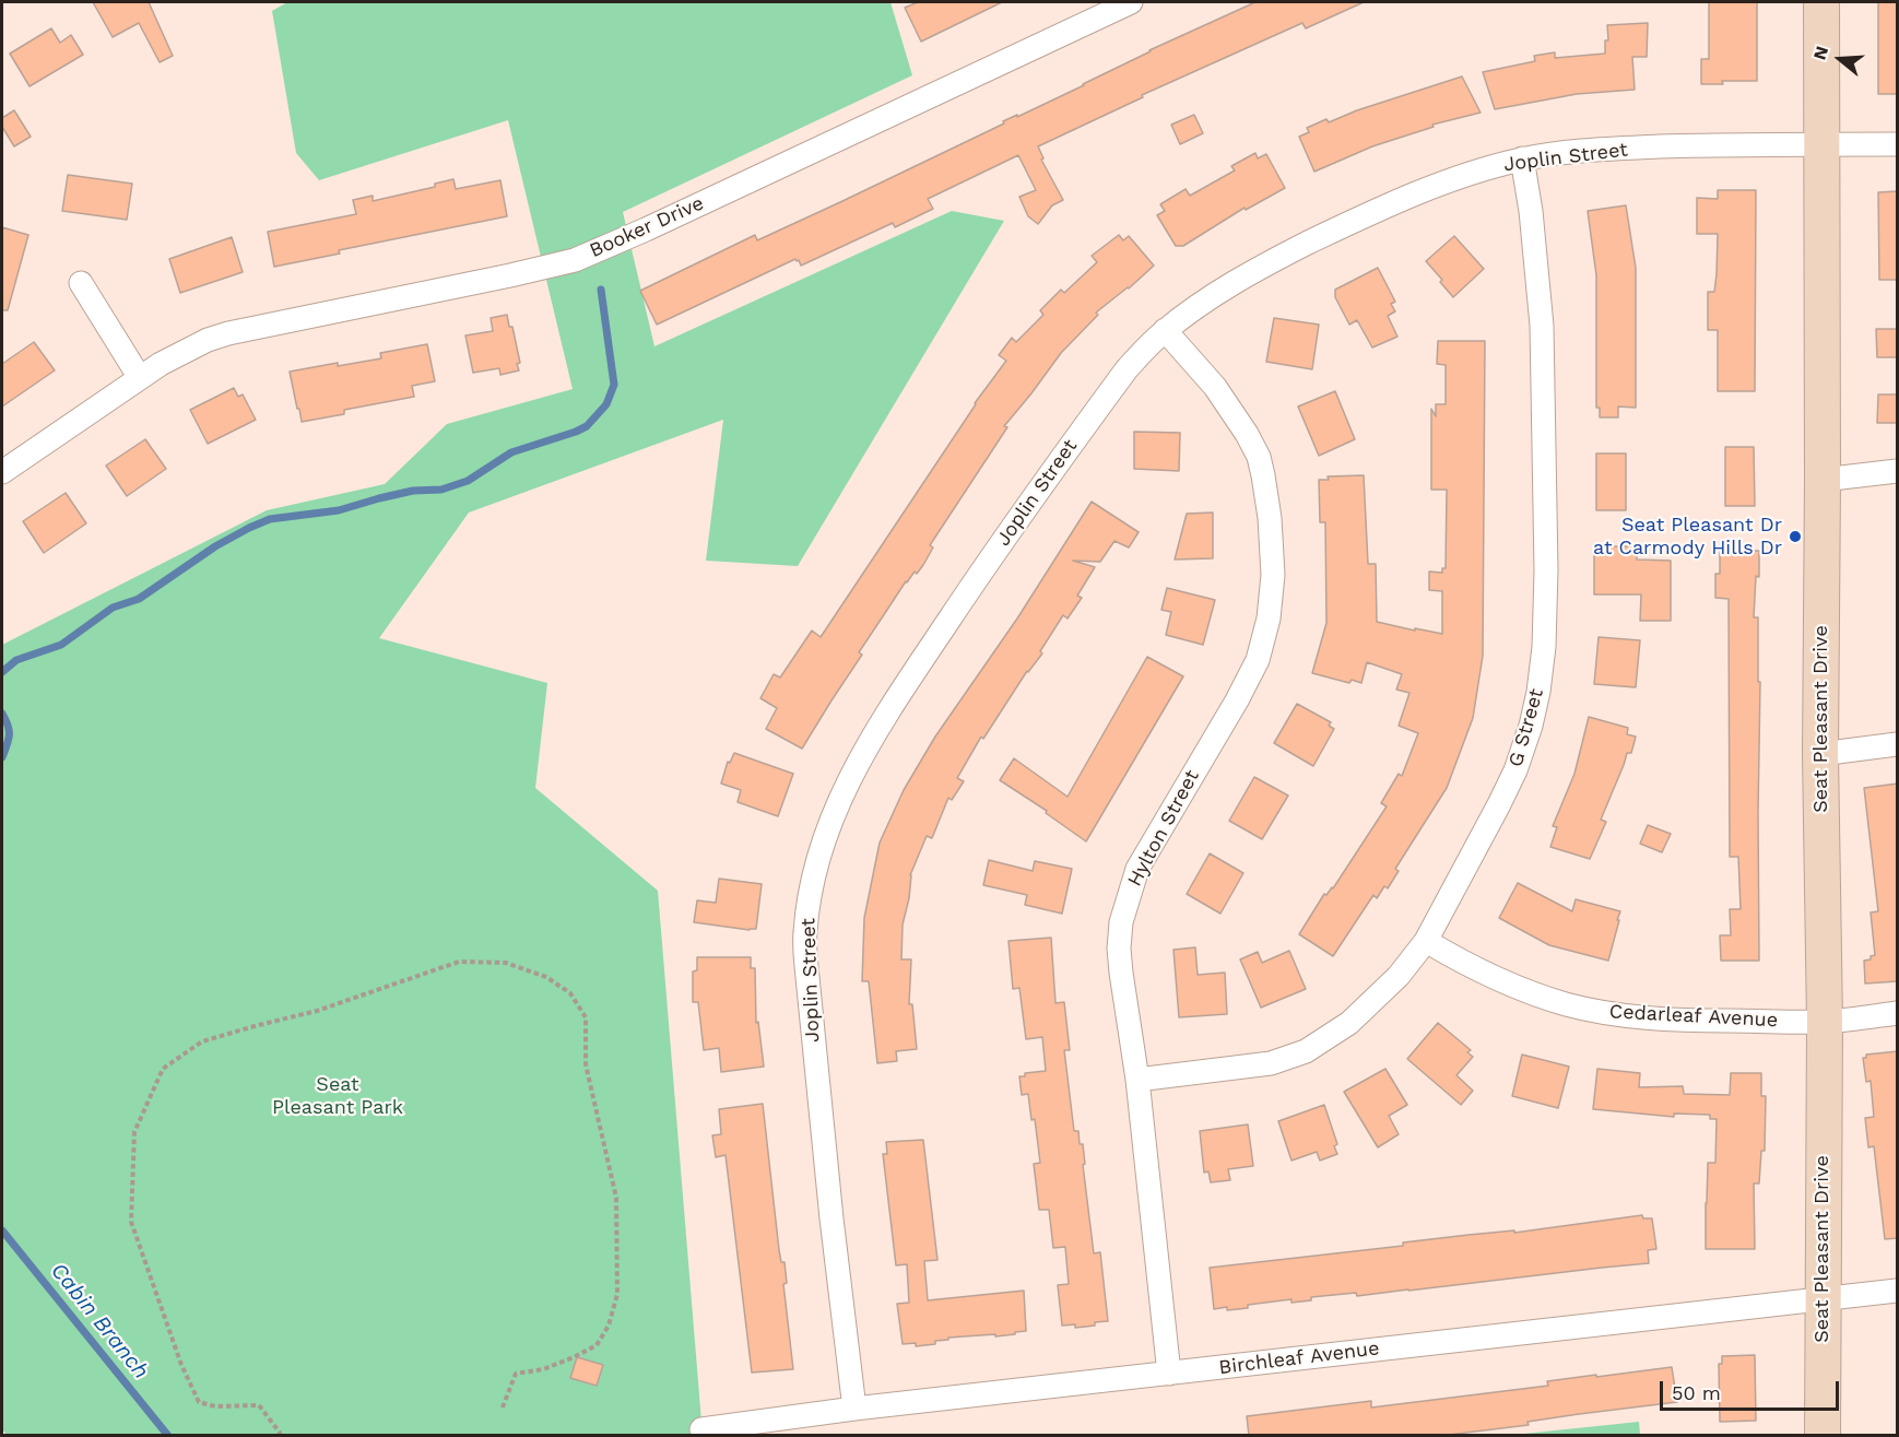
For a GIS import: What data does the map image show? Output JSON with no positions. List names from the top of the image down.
{
  "streets": {
    "street": [
      "Joplin Street",
      "Booker Drive",
      "Seat Pleasant Drive",
      "G Street",
      "Hylton Street",
      "Cedarleaf Avenue",
      "Birchleaf Avenue"
    ]
  },
  "crossings": [
    ["Joplin Street", "Seat Pleasant Drive"],
    ["Joplin Street", "G Street"],
    ["Joplin Street", "Hylton Street"],
    ["Joplin Street", "Birchleaf Avenue"],
    ["Seat Pleasant Drive", "Cedarleaf Avenue"],
    ["Seat Pleasant Drive", "Birchleaf Avenue"],
    ["G Street", "Hylton Street"],
    ["G Street", "Cedarleaf Avenue"],
    ["Hylton Street", "Birchleaf Avenue"]
  ],
  "water": ["Cabin Branch"],
  "parks": ["Seat Pleasant Park"],
  "places": ["Seat Pleasant Dr at Carmody Hills Dr"],
  "scale_bar": "50 m",
  "north": "left"
}
